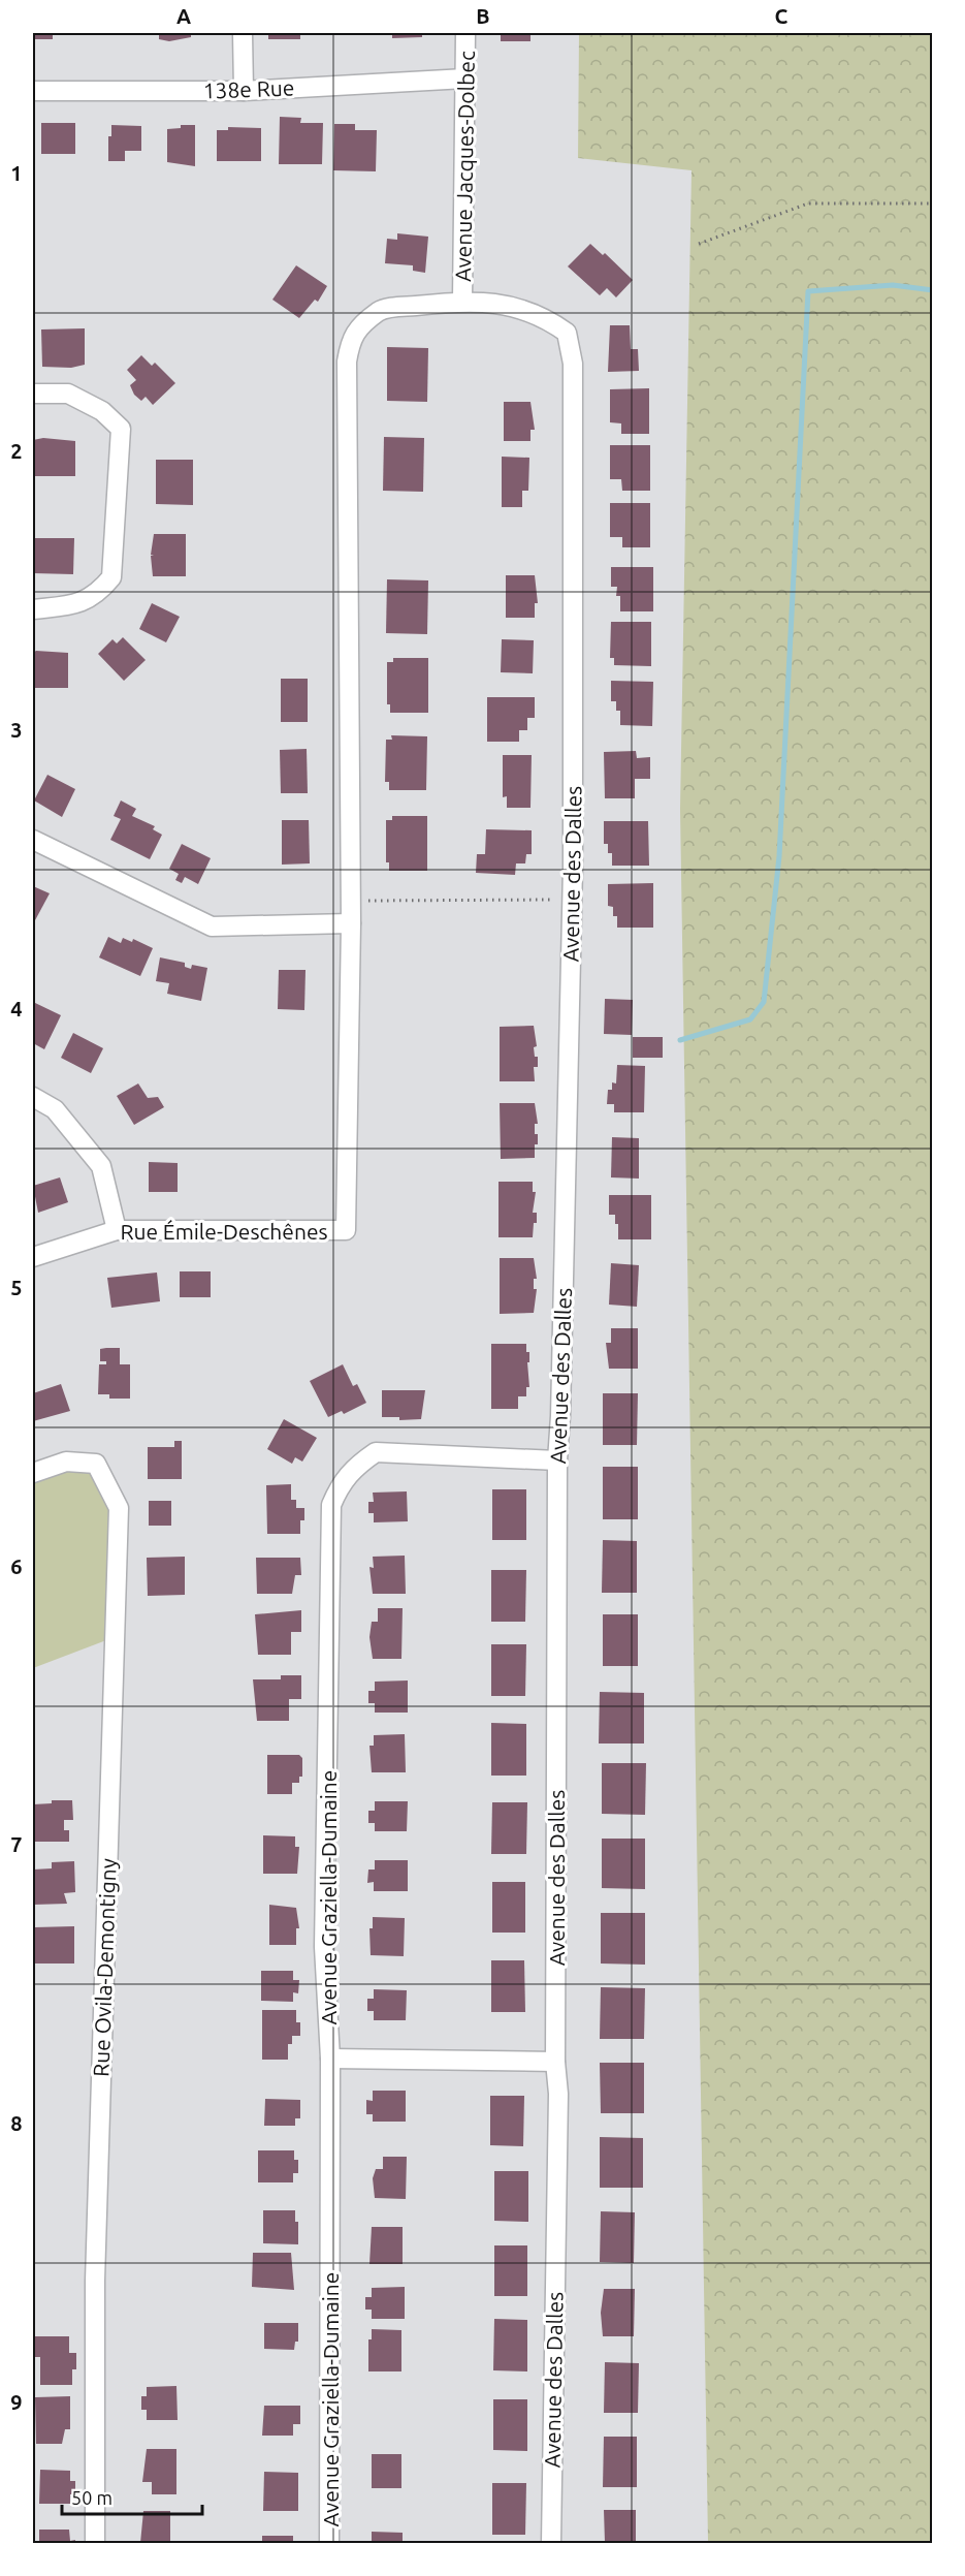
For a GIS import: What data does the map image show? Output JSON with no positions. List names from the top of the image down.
{
  "streets": {
    "street": [
      "138e Rue",
      "Avenue Jacques-Dolbec",
      "Avenue des Dalles",
      "Rue Émile-Deschênes",
      "Avenue Graziella-Dumaine",
      "Rue Ovila-Demontigny"
    ]
  },
  "crossings": [
    ["138e Rue", "Avenue Jacques-Dolbec"],
    ["Avenue Jacques-Dolbec", "Avenue des Dalles"],
    ["Avenue des Dalles", "Rue Émile-Deschênes"],
    ["Avenue des Dalles", "Avenue Graziella-Dumaine"]
  ],
  "scale_bar": "50 m",
  "grid": {
    "columns": ["A", "B", "C"],
    "rows": [
      "1",
      "2",
      "3",
      "4",
      "5",
      "6",
      "7",
      "8",
      "9"
    ]
  }
}
